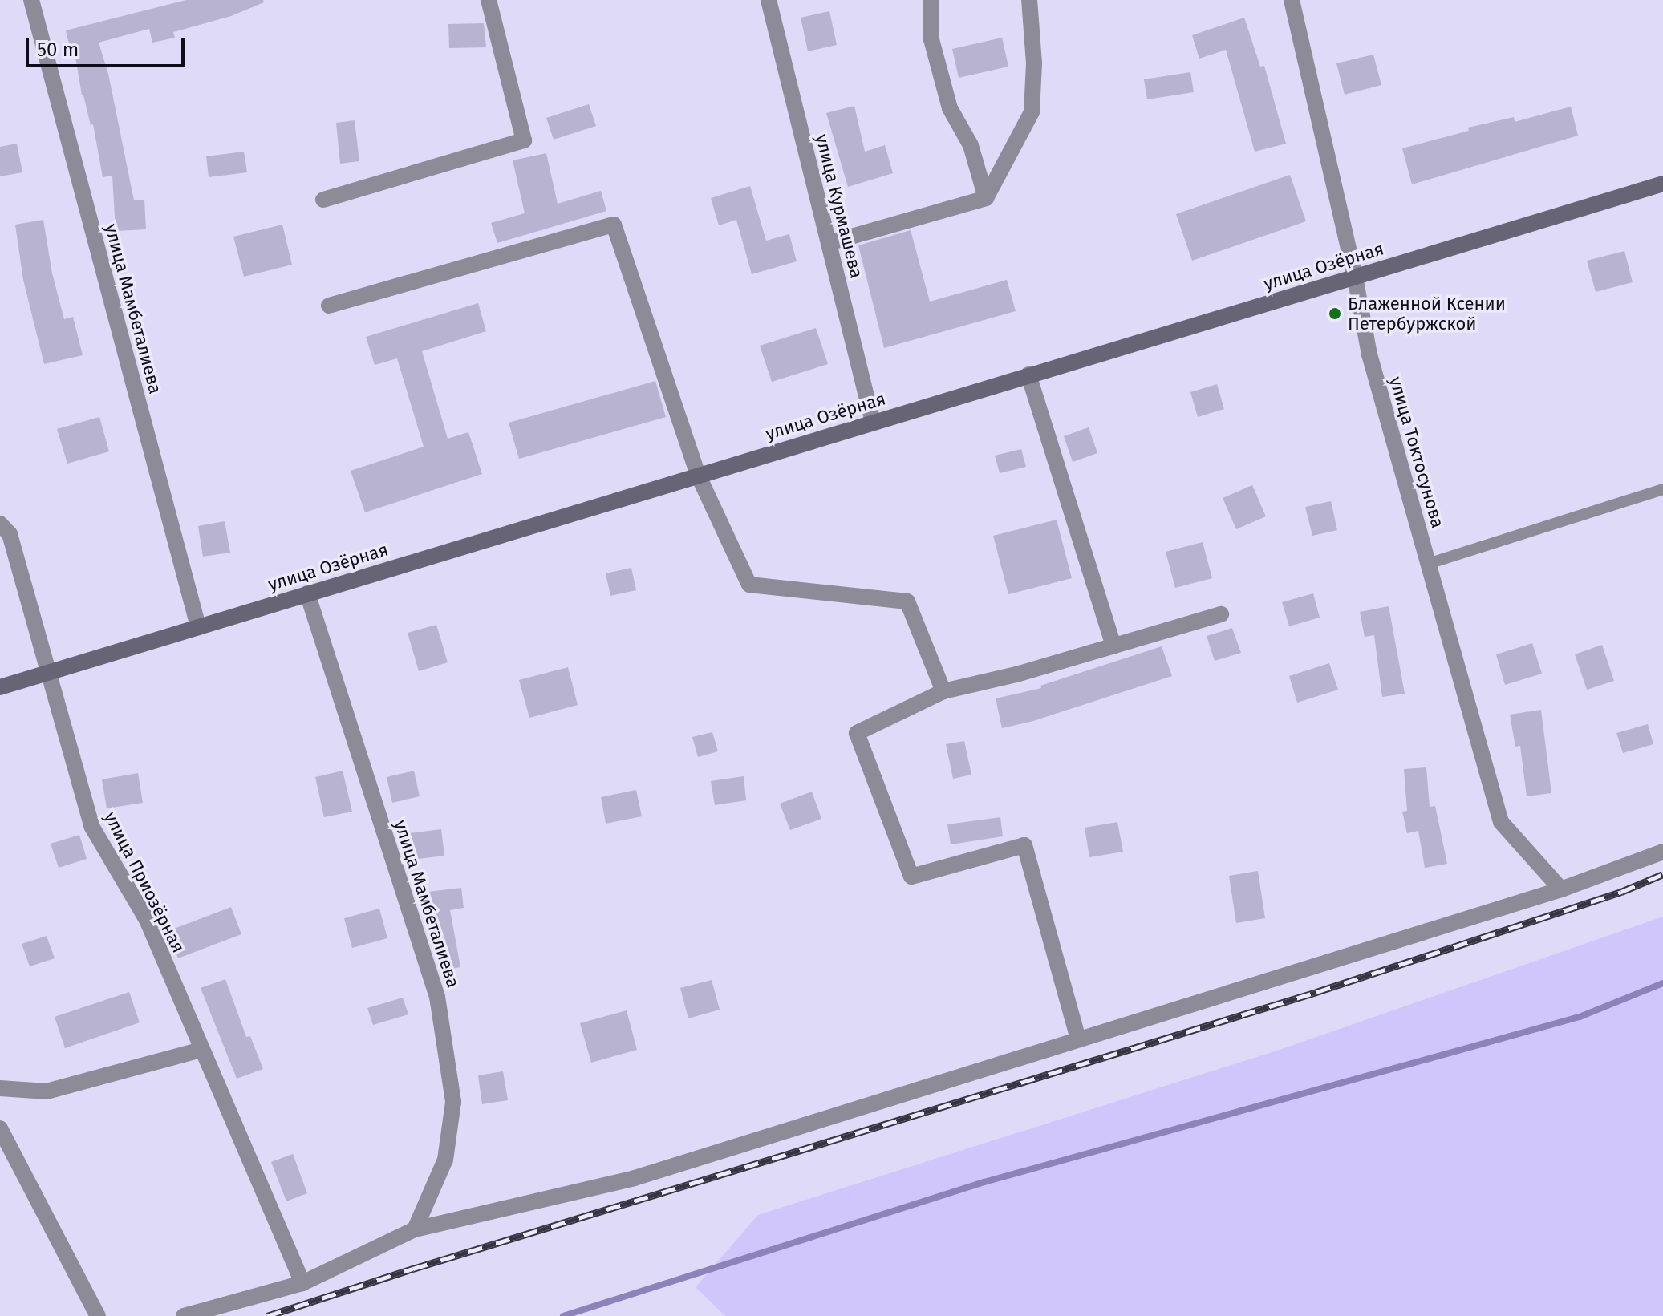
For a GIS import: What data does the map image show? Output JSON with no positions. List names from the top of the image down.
{
  "streets": {
    "street": [
      "улица Курмашева",
      "улица Озёрная",
      "улица Мамбеталиева",
      "улица Токтосунова",
      "улица Приозёрная"
    ]
  },
  "crossings": [
    ["улица Курмашева", "улица Озёрная"],
    ["улица Озёрная", "улица Мамбеталиева"],
    ["улица Озёрная", "улица Токтосунова"],
    ["улица Озёрная", "улица Приозёрная"]
  ],
  "places": ["Блаженной Ксении Петербуржской"],
  "scale_bar": "50 m"
}
